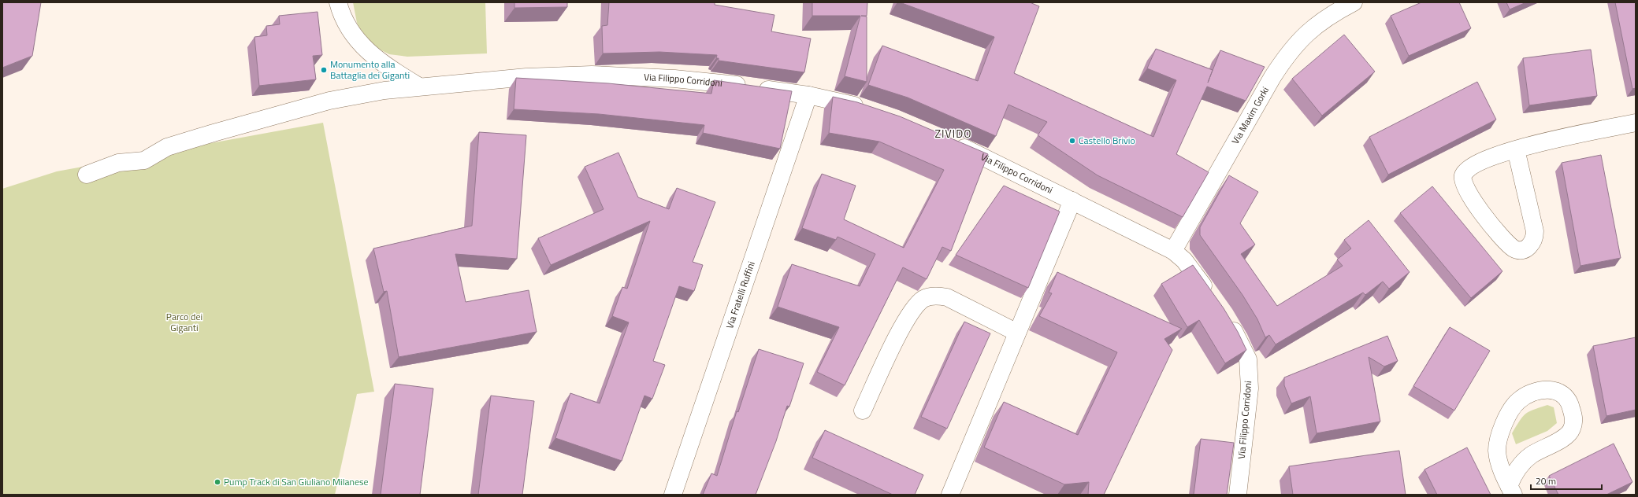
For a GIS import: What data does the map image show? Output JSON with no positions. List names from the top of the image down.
{
  "streets": {
    "street": ["Via Filippo Corridoni", "Via Maxim Gorki", "Via Fratelli Ruffini"]
  },
  "crossings": [
    ["Via Filippo Corridoni", "Via Maxim Gorki"],
    ["Via Filippo Corridoni", "Via Fratelli Ruffini"]
  ],
  "districts": ["ZIVIDO"],
  "parks": ["Parco dei Giganti"],
  "places": ["Monumento alla Battaglia dei Giganti", "Castello Brivio", "Pump Track di San Giuliano Milanese"],
  "scale_bar": "20 m"
}
